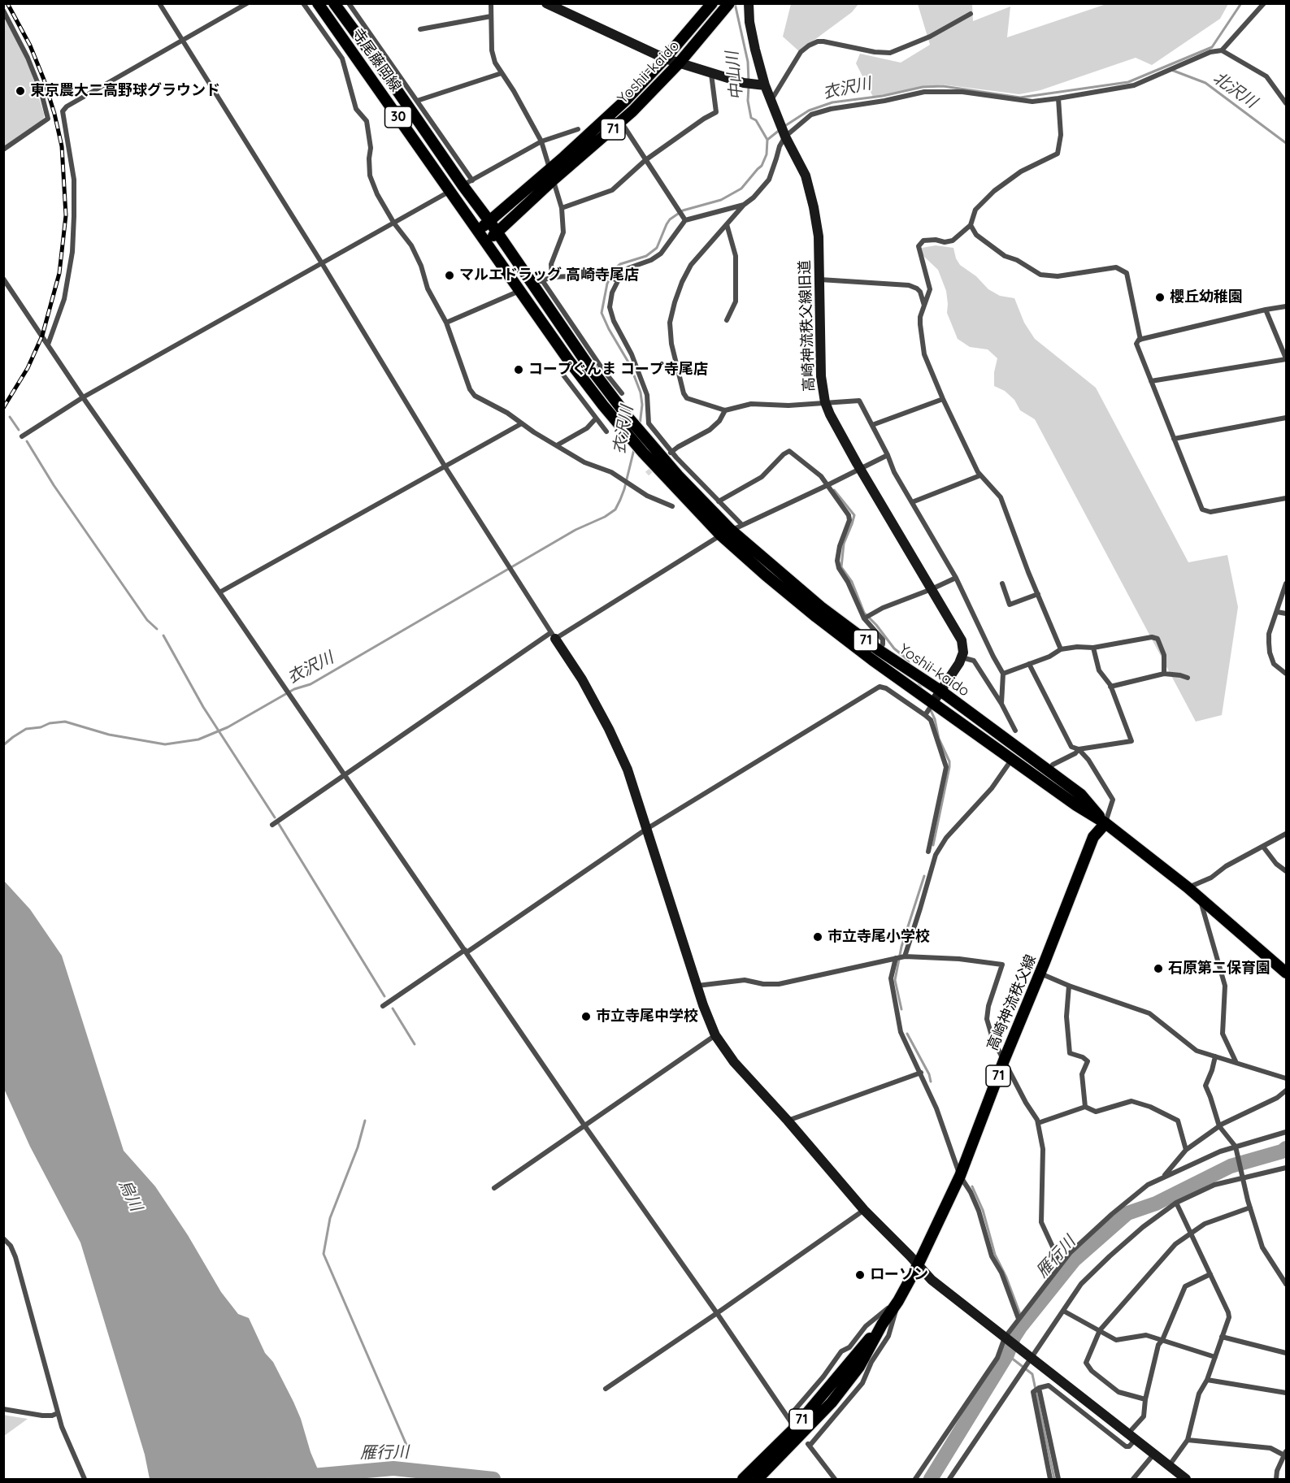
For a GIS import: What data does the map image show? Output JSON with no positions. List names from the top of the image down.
{
  "streets": {
    "main road": [
      "寺尾藤岡線",
      "Yoshii-kaido",
      "30",
      "71",
      "高崎神流秩父線"
    ],
    "street": ["高崎神流秩父線旧道"]
  },
  "crossings": [
    ["寺尾藤岡線", "Yoshii-kaido"],
    ["寺尾藤岡線", "71"],
    ["Yoshii-kaido", "71"],
    ["Yoshii-kaido", "高崎神流秩父線"]
  ],
  "water": [
    "中山川",
    "衣沢川",
    "北沢川",
    "烏川",
    "雁行川"
  ],
  "places": [
    "東京農大二高野球グラウンド",
    "マルエドラッグ 高崎寺尾店",
    "櫻丘幼稚園",
    "コープぐんま コープ寺尾店",
    "市立寺尾小学校",
    "石原第二保育園",
    "市立寺尾中学校",
    "ローソン"
  ]
}
